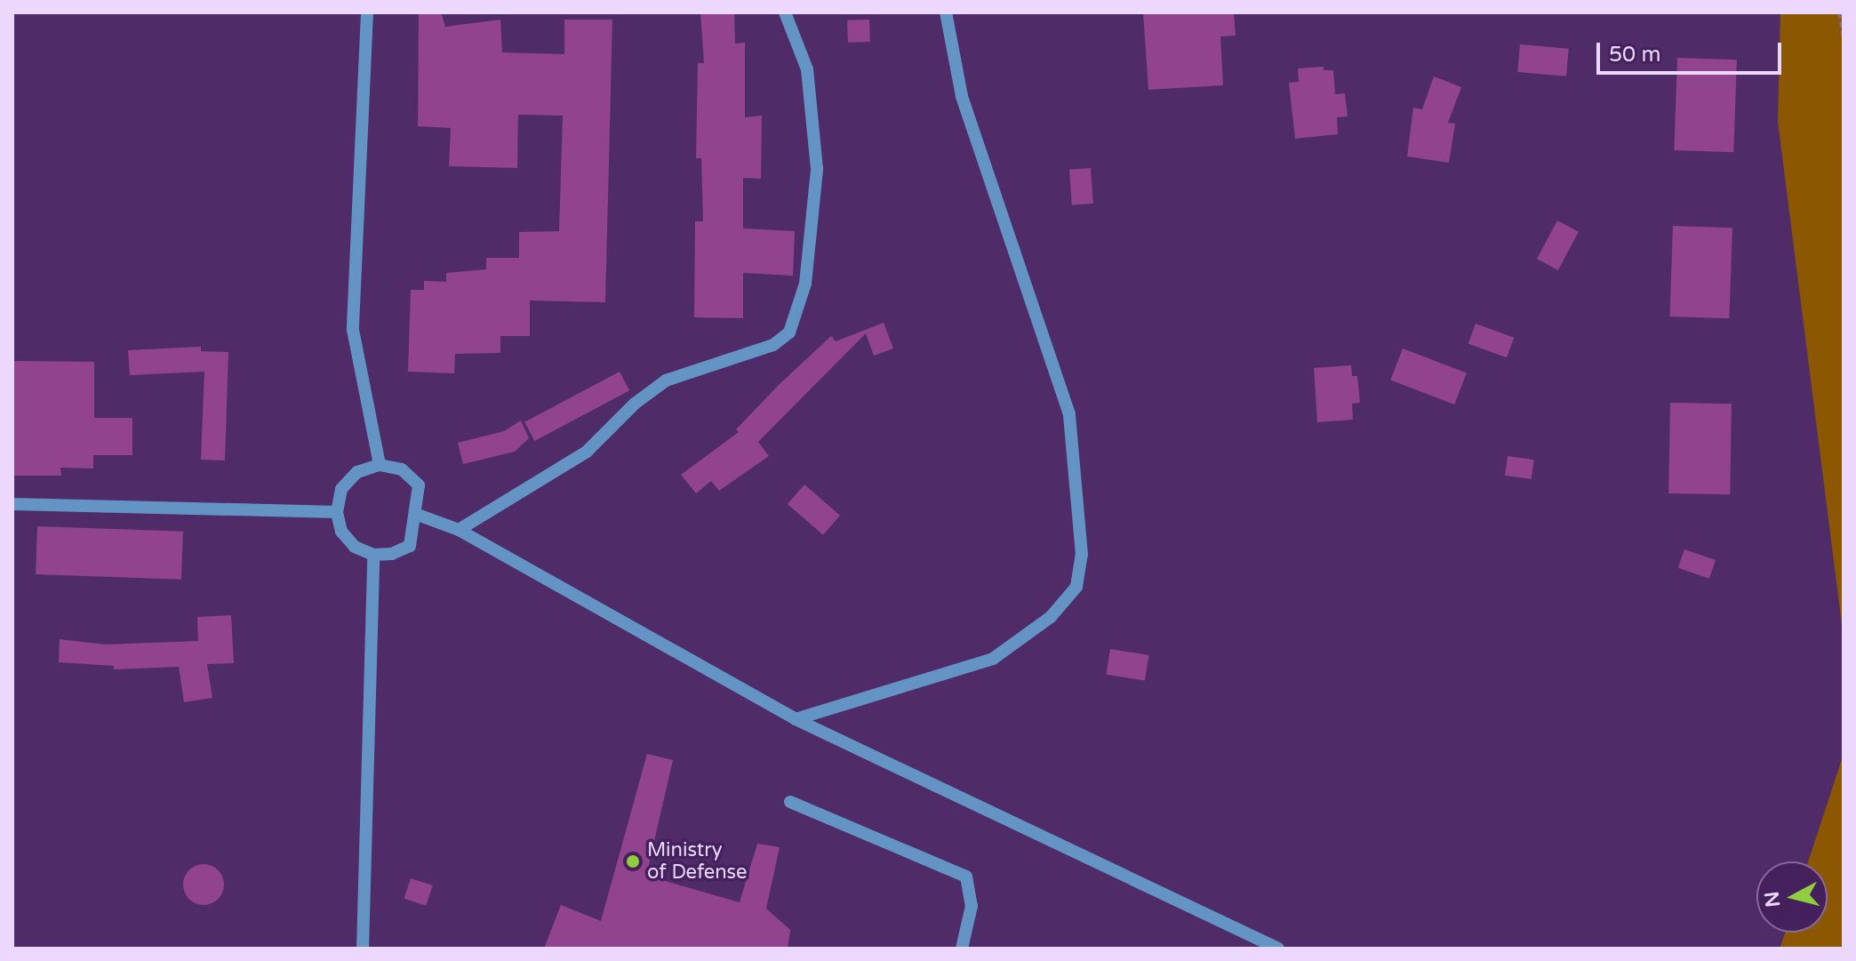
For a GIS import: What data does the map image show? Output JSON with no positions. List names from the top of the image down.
{
  "places": ["Ministry of Defense"],
  "scale_bar": "50 m",
  "north": "left"
}
